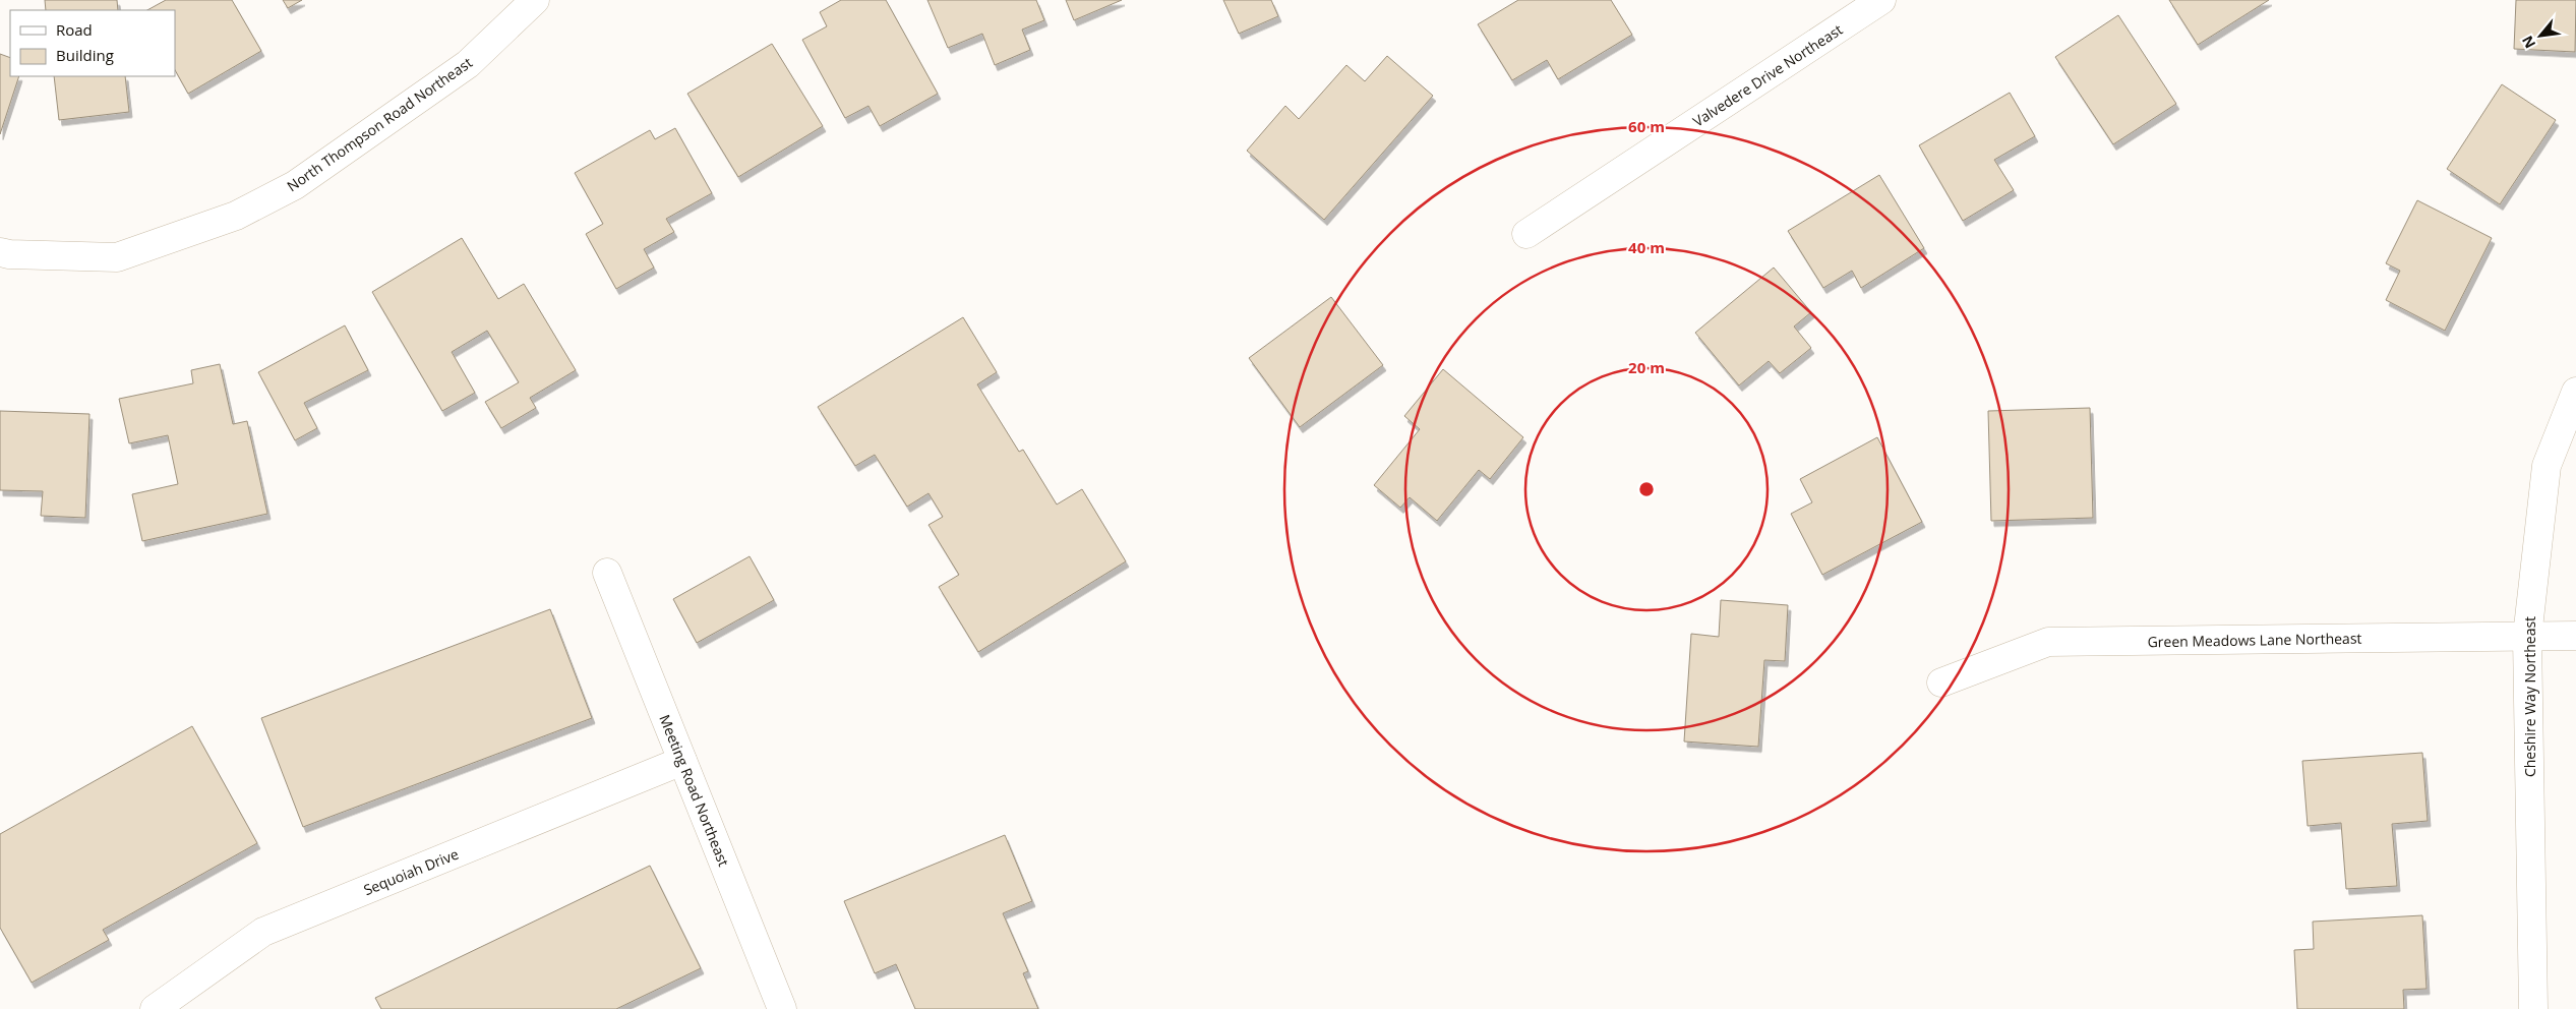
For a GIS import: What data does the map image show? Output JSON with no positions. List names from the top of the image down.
{
  "streets": {
    "street": [
      "Valvedere Drive Northeast",
      "North Thompson Road Northeast",
      "Green Meadows Lane Northeast",
      "Cheshire Way Northeast",
      "Meeting Road Northeast",
      "Sequoiah Drive"
    ]
  },
  "crossings": [
    ["Green Meadows Lane Northeast", "Cheshire Way Northeast"],
    ["Meeting Road Northeast", "Sequoiah Drive"]
  ],
  "legend": ["Road", "Building"],
  "north": "bottom left",
  "rings": ["60 m", "40 m", "20 m"]
}
